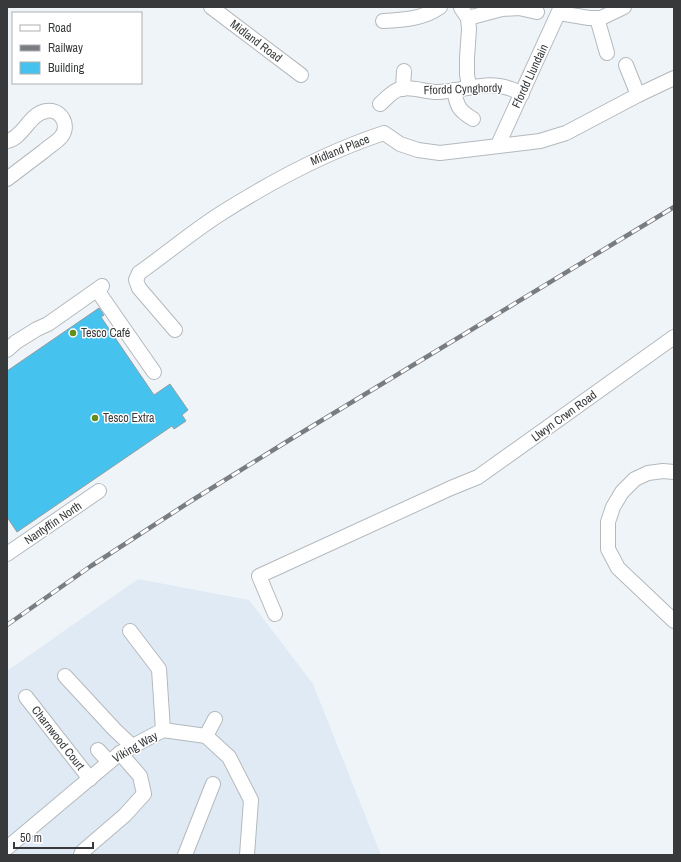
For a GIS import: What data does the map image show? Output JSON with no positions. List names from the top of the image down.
{
  "streets": {
    "street": [
      "Midland Road",
      "Ffordd Llundain",
      "Ffordd Cynghordy",
      "Midland Place",
      "Llwyn Crwn Road",
      "Nantyffin North",
      "Charnwood Court",
      "Viking Way"
    ]
  },
  "crossings": [
    ["Ffordd Llundain", "Ffordd Cynghordy"],
    ["Ffordd Llundain", "Midland Place"],
    ["Charnwood Court", "Viking Way"]
  ],
  "places": ["Tesco Café", "Tesco Extra"],
  "legend": ["Road", "Railway", "Building"],
  "scale_bar": "50 m"
}
